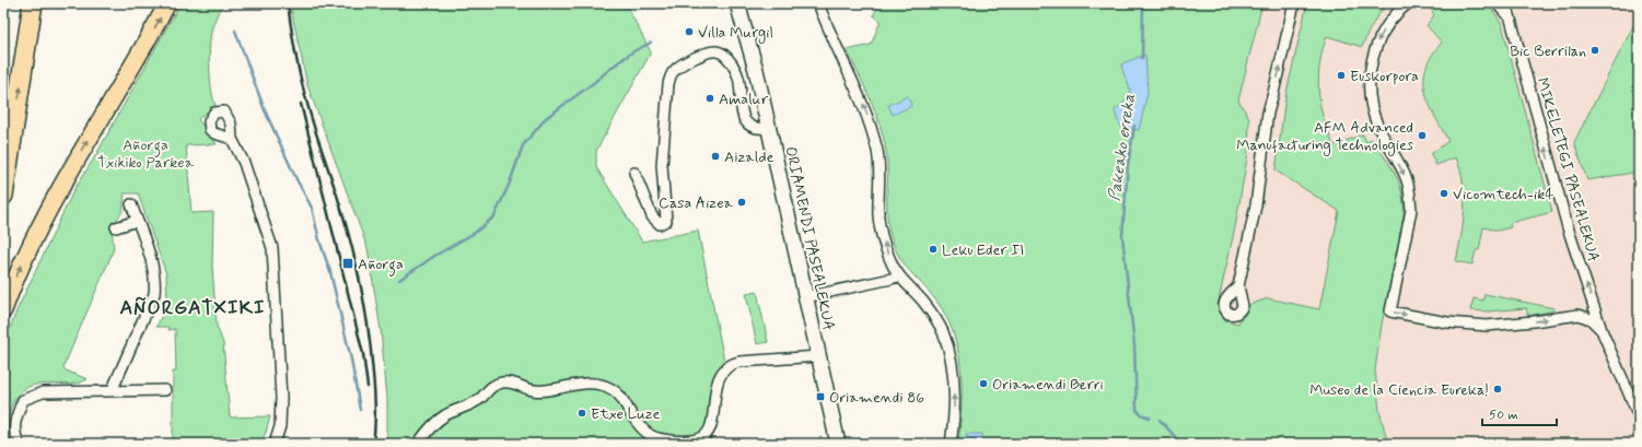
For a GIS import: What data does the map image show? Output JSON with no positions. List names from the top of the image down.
{
  "streets": {
    "street": ["MIKELETEGI PASEALEKUA", "ORIAMENDI PASEALEKUA"]
  },
  "districts": ["AÑORGATXIKI"],
  "water": ["Pakeako erreka"],
  "parks": ["Añorga Txikiko Parkea"],
  "places": {
    "other": [
      "Villa Murgil",
      "Bic Berrilan",
      "Euskorpora",
      "Amalur",
      "AFM Advanced Manufacturing Technologies",
      "Aizalde",
      "Vicomtech-ik4",
      "Casa Aizea",
      "Leku Eder II",
      "Oriamendi Berri",
      "Museo de la Ciencia Eureka!",
      "Etxe Luze"
    ],
    "transit": ["Añorga", "Oriamendi 86"]
  },
  "scale_bar": "50 m"
}
